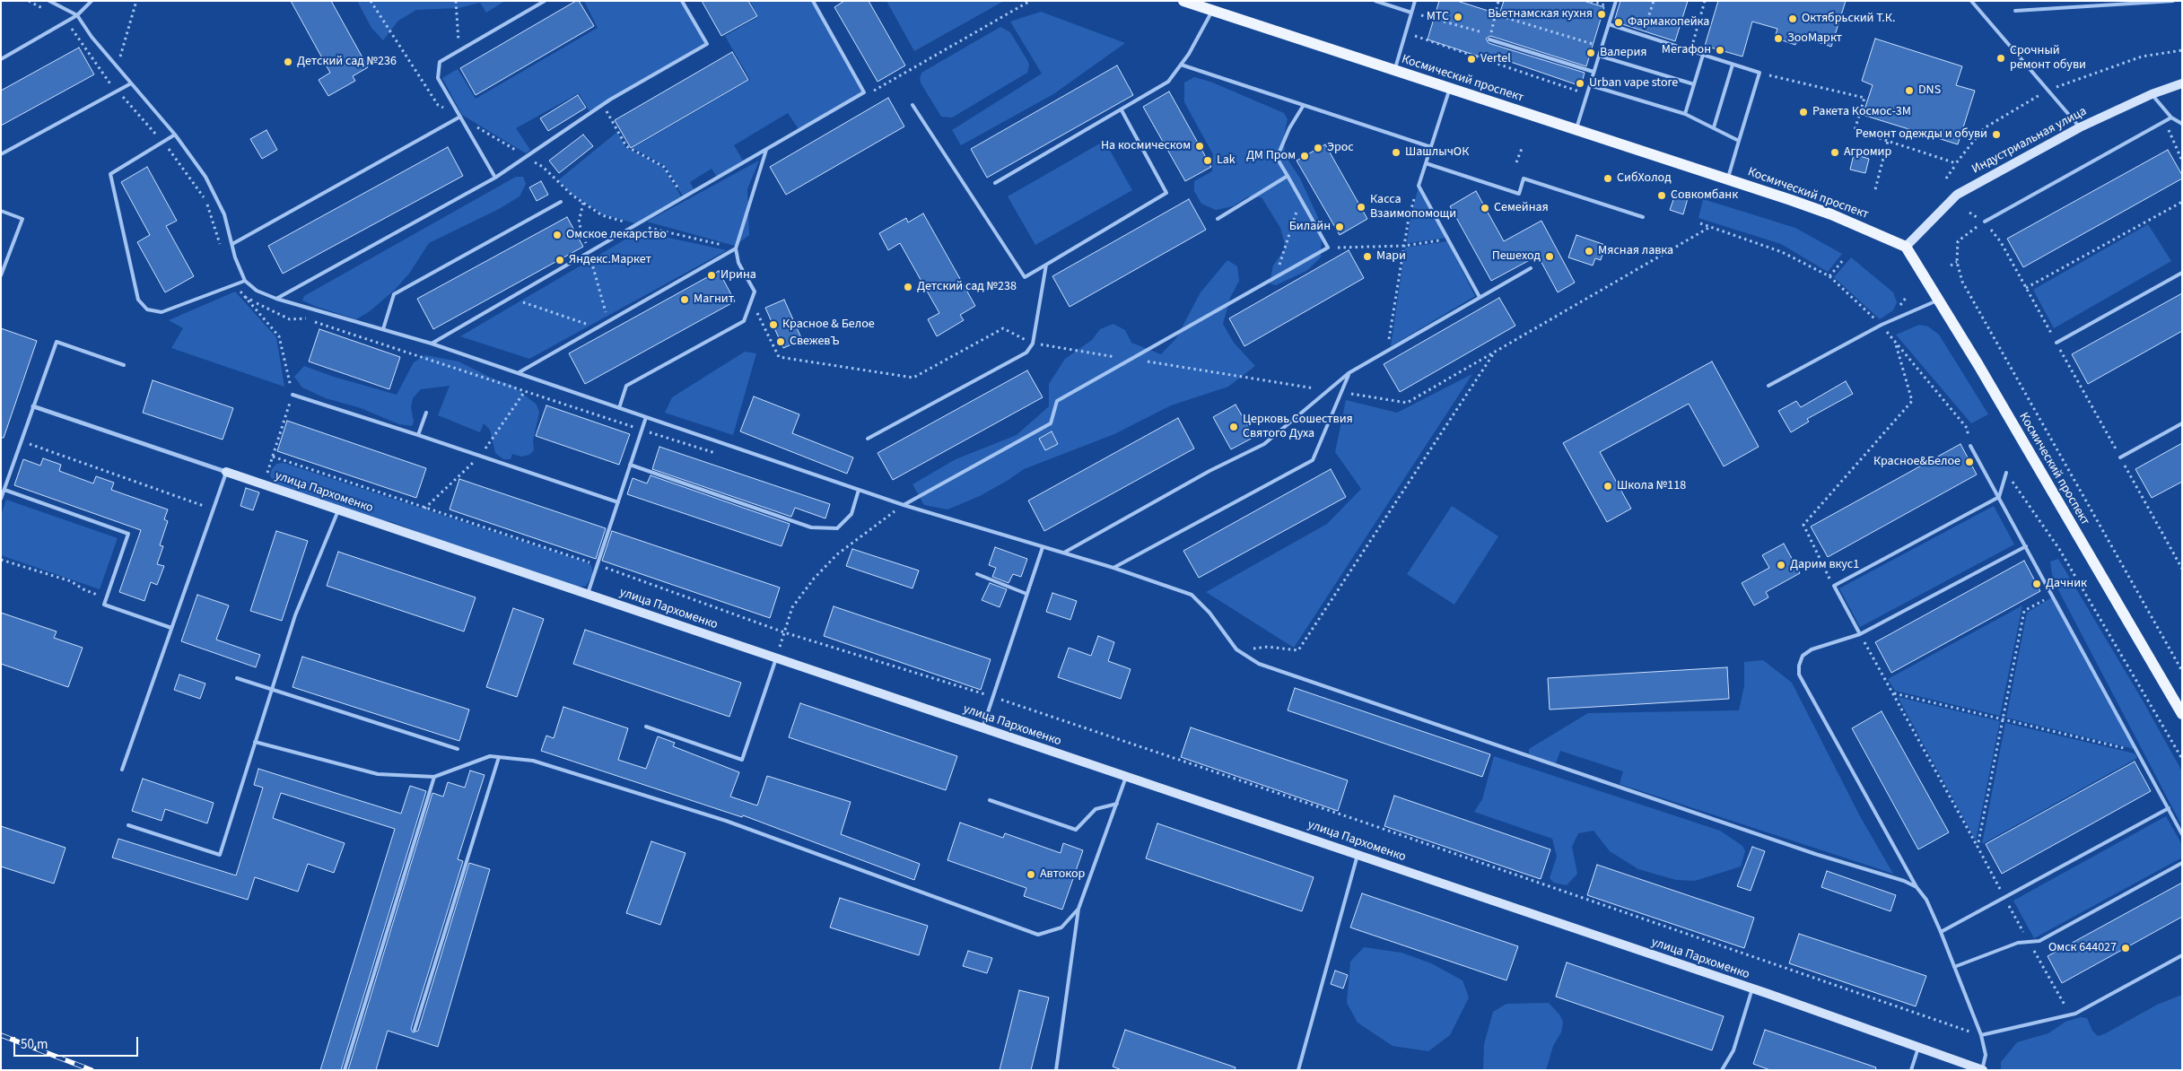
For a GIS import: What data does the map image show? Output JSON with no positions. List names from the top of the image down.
{
  "streets": {
    "main road": ["Космический проспект"],
    "street": ["Индустриальная улица", "улица Пархоменко"]
  },
  "crossings": [
    ["Космический проспект", "Индустриальная улица"]
  ],
  "places": [
    "Вьетнамская кухня",
    "МТС",
    "Октябрьский Т.К.",
    "Фармакопейка",
    "ЗооМаркт",
    "Мегафон",
    "Валерия",
    "Срочный ремонт обуви",
    "Vertel",
    "Детский сад №236",
    "Urban vape store",
    "DNS",
    "Ракета Космос-3М",
    "Ремонт одежды и обуви",
    "На космическом",
    "Эрос",
    "ШашлычОК",
    "Агромир",
    "ДМ Пром",
    "Lak",
    "СибХолод",
    "Совкомбанк",
    "Касса Взаимопомощи",
    "Семейная",
    "Билайн",
    "Омское лекарство",
    "Мясная лавка",
    "Мари",
    "Пешеход",
    "Яндекс.Маркет",
    "Ирина",
    "Детский сад №238",
    "Магнит",
    "Красное & Белое",
    "СвежевЪ",
    "Церковь Сошествия Святого Духа",
    "Красное&Белое",
    "Школа №118",
    "Дарим вкус1",
    "Дачник",
    "Автокор",
    "Омск 644027"
  ],
  "scale_bar": "50 m"
}
